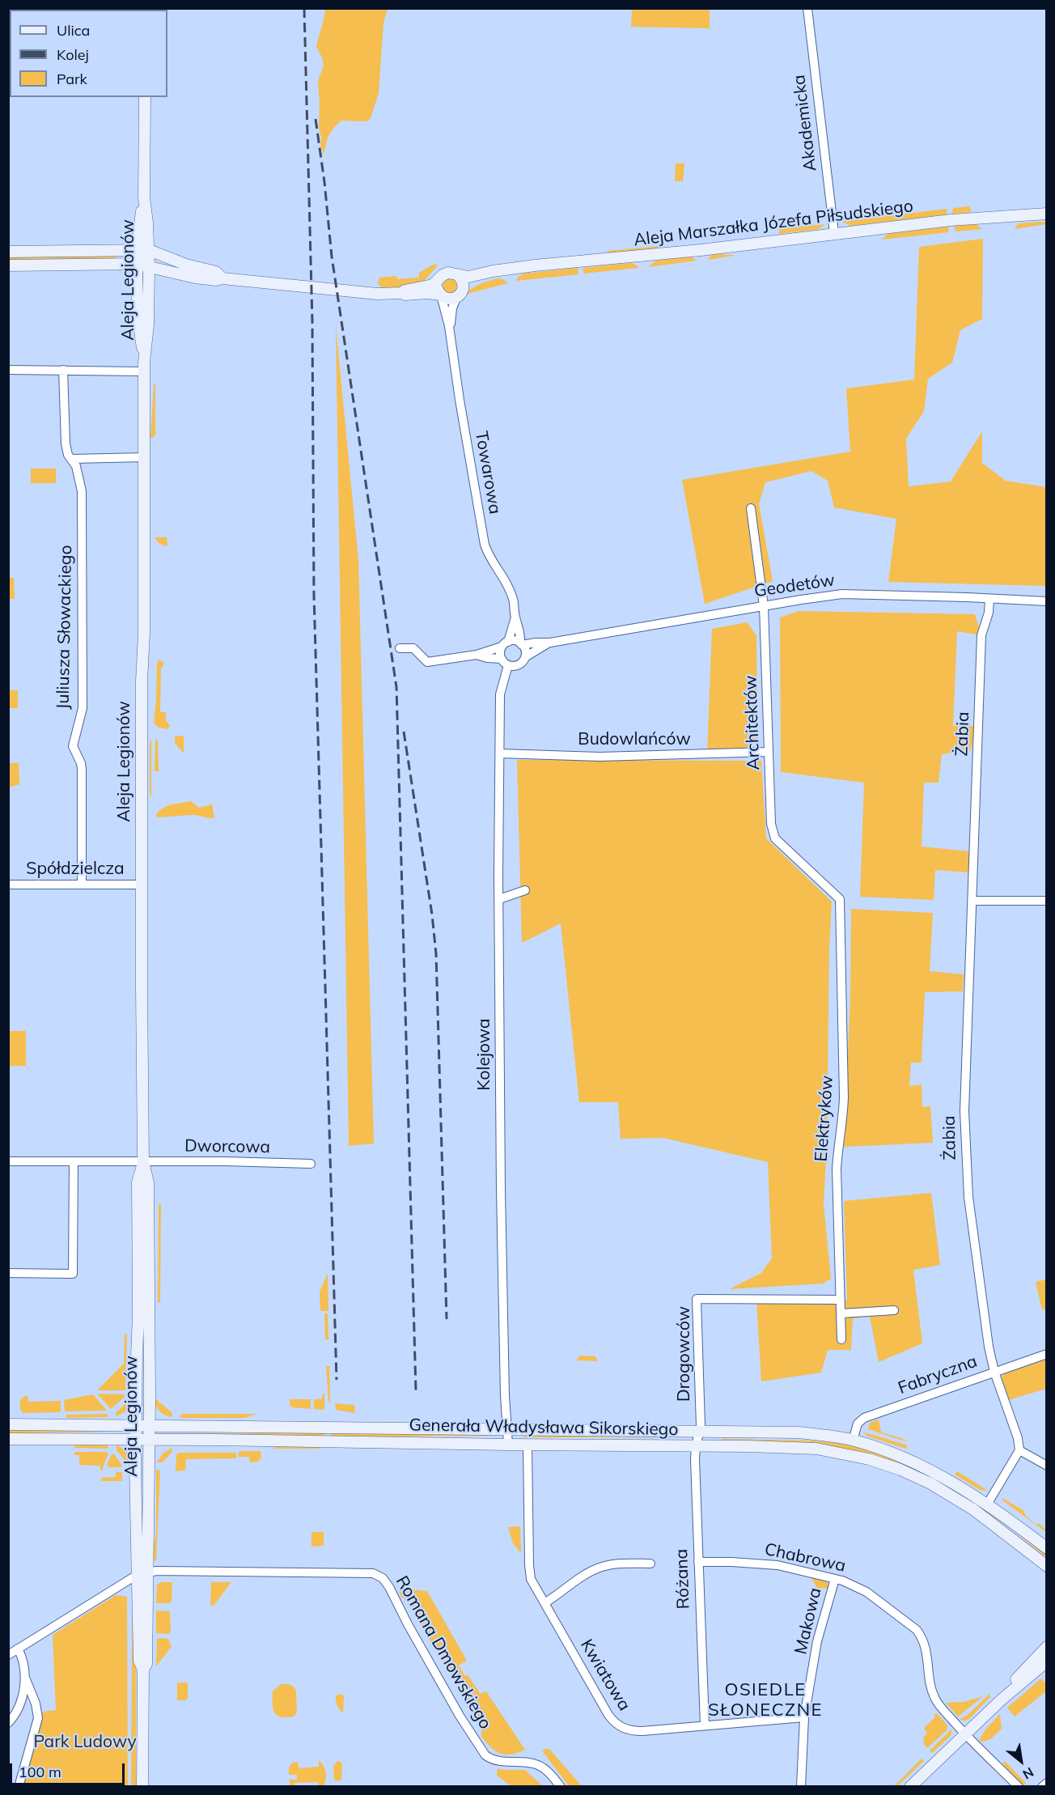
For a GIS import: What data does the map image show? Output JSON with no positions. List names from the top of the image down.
{
  "streets": {
    "main road": ["Aleja Marszałka Józefa Piłsudskiego", "Aleja Legionów", "Generała Władysława Sikorskiego"],
    "street": [
      "Akademicka",
      "Towarowa",
      "Geodetów",
      "Juliusza Słowackiego",
      "Architektów",
      "Żabia",
      "Budowlańców",
      "Spółdzielcza",
      "Kolejowa",
      "Elektryków",
      "Dworcowa",
      "Drogowców",
      "Fabryczna",
      "Chabrowa",
      "Różana",
      "Makowa",
      "Romana Dmowskiego",
      "Kwiatowa"
    ]
  },
  "crossings": [
    ["Akademicka", "Aleja Marszałka Józefa Piłsudskiego"],
    ["Aleja Marszałka Józefa Piłsudskiego", "Aleja Legionów"],
    ["Aleja Marszałka Józefa Piłsudskiego", "Towarowa"],
    ["Aleja Legionów", "Spółdzielcza"],
    ["Aleja Legionów", "Dworcowa"],
    ["Aleja Legionów", "Generała Władysława Sikorskiego"],
    ["Aleja Legionów", "Romana Dmowskiego"],
    ["Towarowa", "Kolejowa"],
    ["Geodetów", "Architektów"],
    ["Geodetów", "Żabia"],
    ["Juliusza Słowackiego", "Spółdzielcza"],
    ["Architektów", "Budowlańców"],
    ["Architektów", "Elektryków"],
    ["Żabia", "Fabryczna"],
    ["Budowlańców", "Kolejowa"],
    ["Kolejowa", "Generała Władysława Sikorskiego"],
    ["Elektryków", "Drogowców"],
    ["Drogowców", "Generała Władysława Sikorskiego"],
    ["Drogowców", "Różana"],
    ["Fabryczna", "Generała Władysława Sikorskiego"],
    ["Generała Władysława Sikorskiego", "Różana"],
    ["Generała Władysława Sikorskiego", "Kwiatowa"],
    ["Chabrowa", "Różana"],
    ["Chabrowa", "Makowa"],
    ["Różana", "Kwiatowa"],
    ["Makowa", "Kwiatowa"]
  ],
  "districts": ["OSIEDLE SŁONECZNE"],
  "parks": ["Park Ludowy"],
  "legend": ["Ulica", "Kolej", "Park"],
  "scale_bar": "100 m",
  "north": "bottom right"
}
